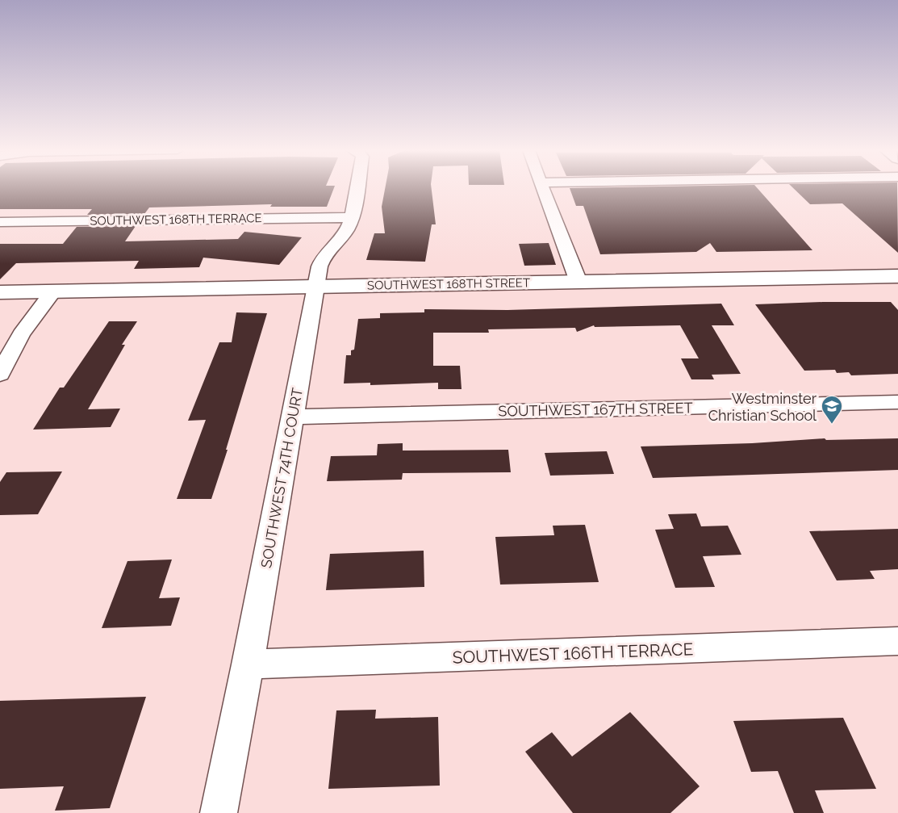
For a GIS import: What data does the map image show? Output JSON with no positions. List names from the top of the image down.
{
  "streets": {
    "street": [
      "SOUTHWEST 168TH TERRACE",
      "SOUTHWEST 168TH STREET",
      "SOUTHWEST 167TH STREET",
      "SOUTHWEST 74TH COURT",
      "SOUTHWEST 166TH TERRACE"
    ]
  },
  "crossings": [
    ["SOUTHWEST 168TH TERRACE", "SOUTHWEST 74TH COURT"],
    ["SOUTHWEST 168TH STREET", "SOUTHWEST 74TH COURT"],
    ["SOUTHWEST 167TH STREET", "SOUTHWEST 74TH COURT"],
    ["SOUTHWEST 74TH COURT", "SOUTHWEST 166TH TERRACE"]
  ],
  "places": {
    "school or university": ["Westminster Christian School"]
  }
}
